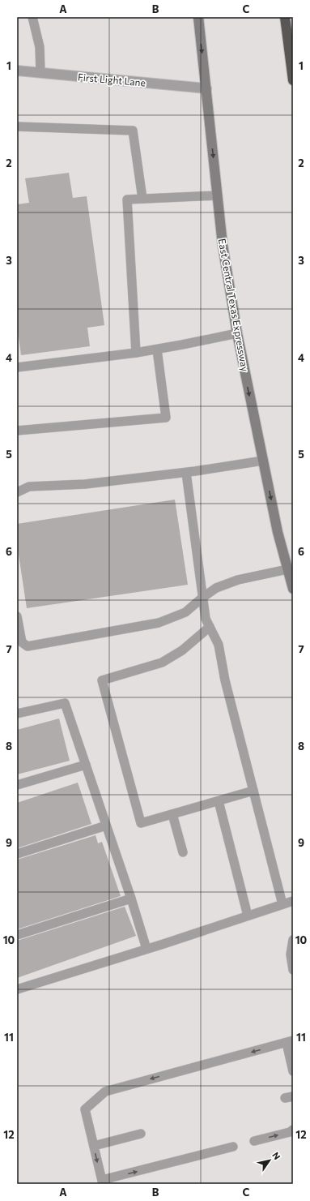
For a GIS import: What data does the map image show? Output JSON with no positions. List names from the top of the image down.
{
  "streets": {
    "main road": ["East Central Texas Expressway"],
    "street": ["First Light Lane"]
  },
  "crossings": [
    ["First Light Lane", "East Central Texas Expressway"]
  ],
  "one_way": ["East Central Texas Expressway"],
  "north": "top right",
  "grid": {
    "columns": ["A", "B", "C"],
    "rows": [
      "1",
      "2",
      "3",
      "4",
      "5",
      "6",
      "7",
      "8",
      "9",
      "10",
      "11",
      "12"
    ]
  }
}
